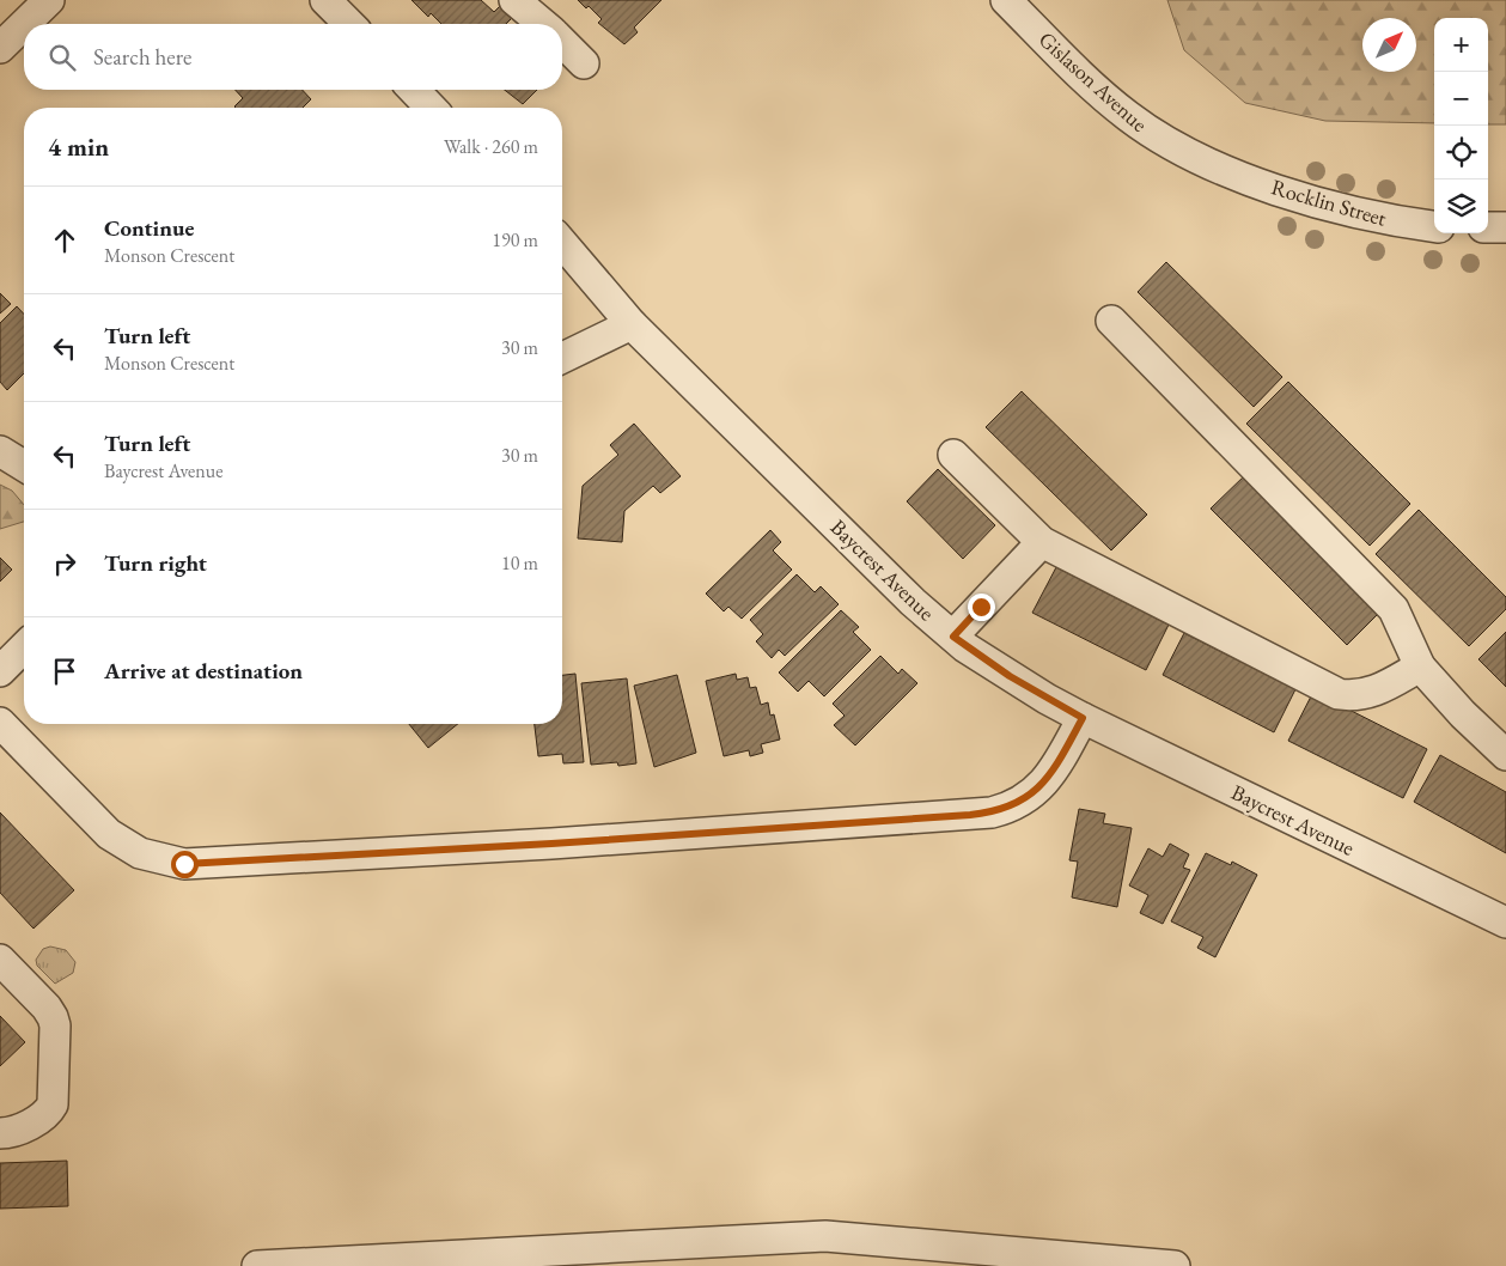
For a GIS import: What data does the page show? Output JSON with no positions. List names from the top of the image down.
{
  "streets": {
    "street": ["Gislason Avenue", "Rocklin Street", "Baycrest Avenue"]
  },
  "crossings": [
    ["Gislason Avenue", "Rocklin Street"]
  ],
  "north": "top right",
  "page": {
    "map_buttons": ["+", "−"],
    "search": "Search here",
    "heading": ["4 min", "Walk · 260 m"],
    "list": [
      ["Continue", "Monson Crescent", "190 m"],
      ["Turn left", "Monson Crescent", "30 m"],
      ["Turn left", "Baycrest Avenue", "30 m"],
      ["Turn right", "10 m"],
      "Arrive at destination"
    ]
  }
}
